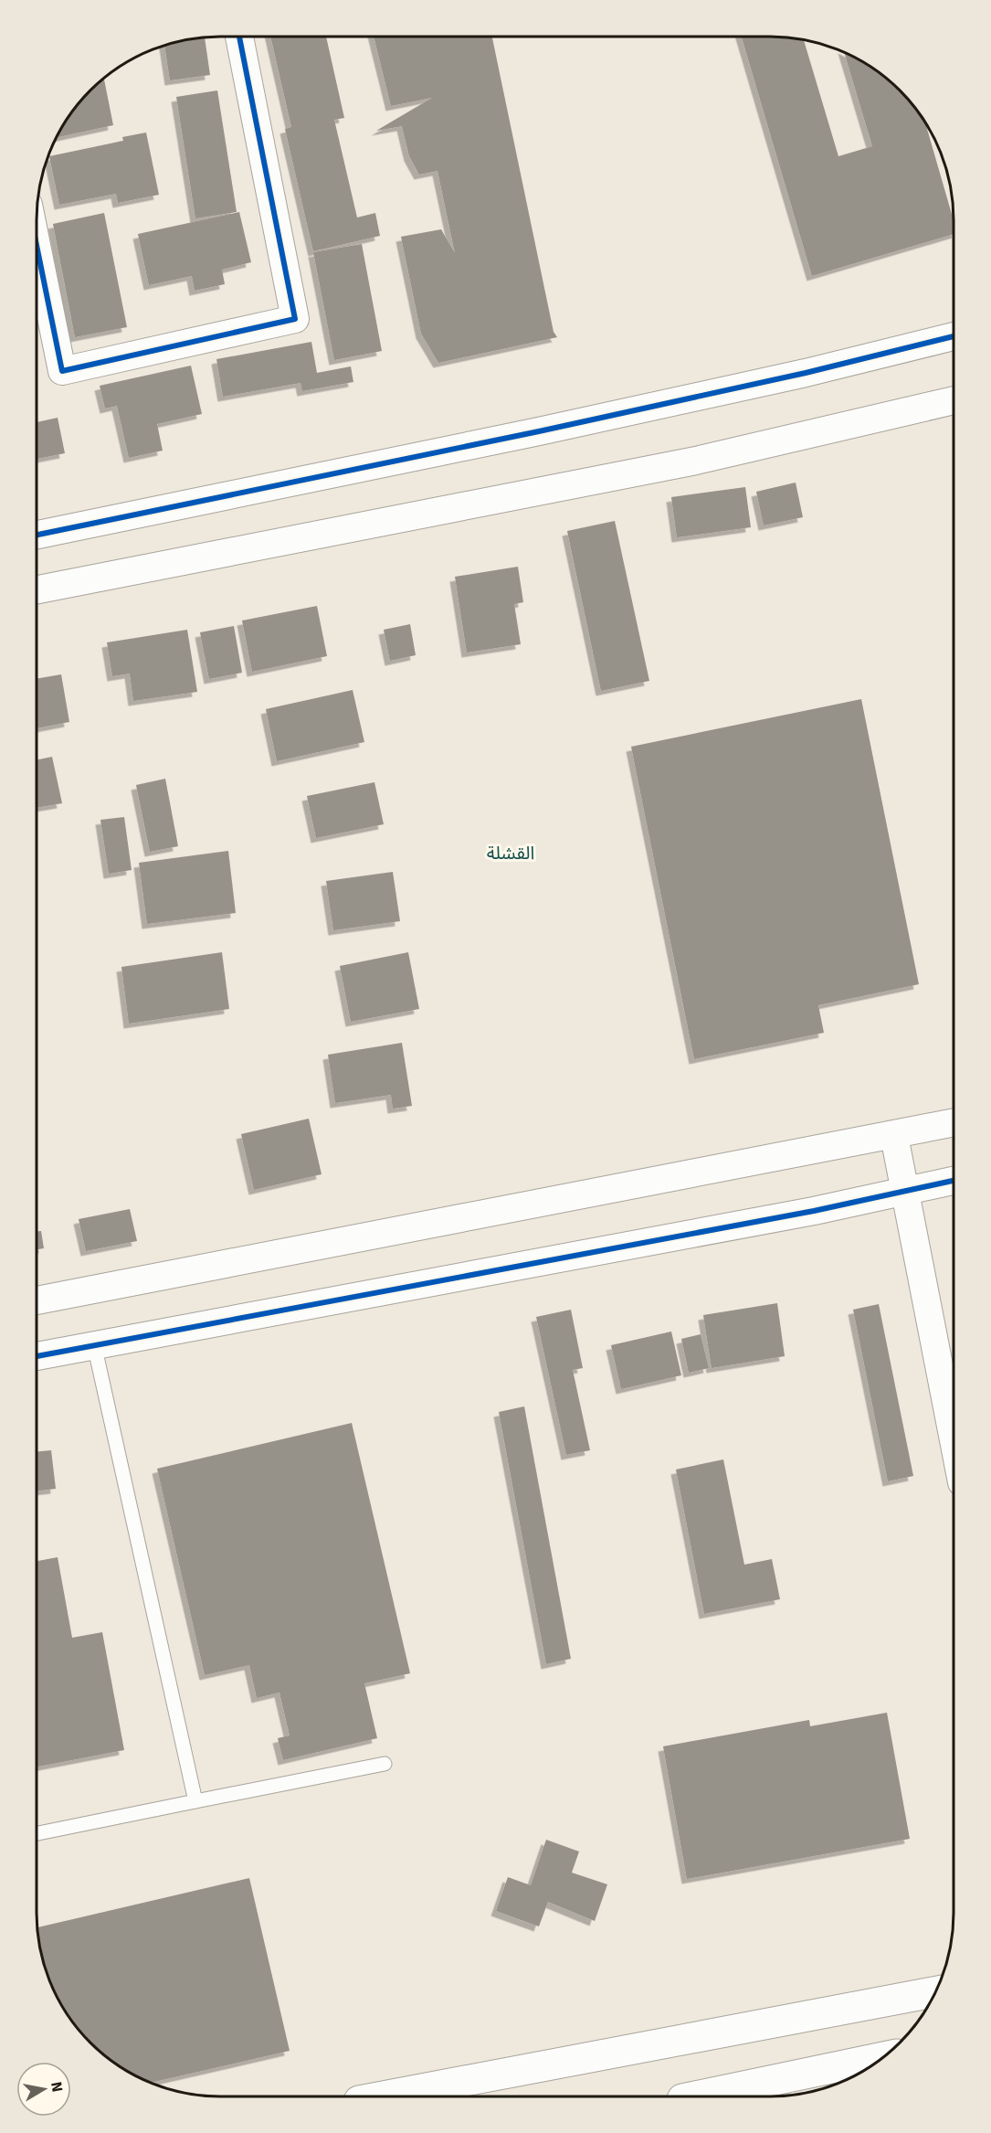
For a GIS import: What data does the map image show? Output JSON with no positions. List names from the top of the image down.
{
  "districts": ["القشلة"],
  "north": "right"
}
